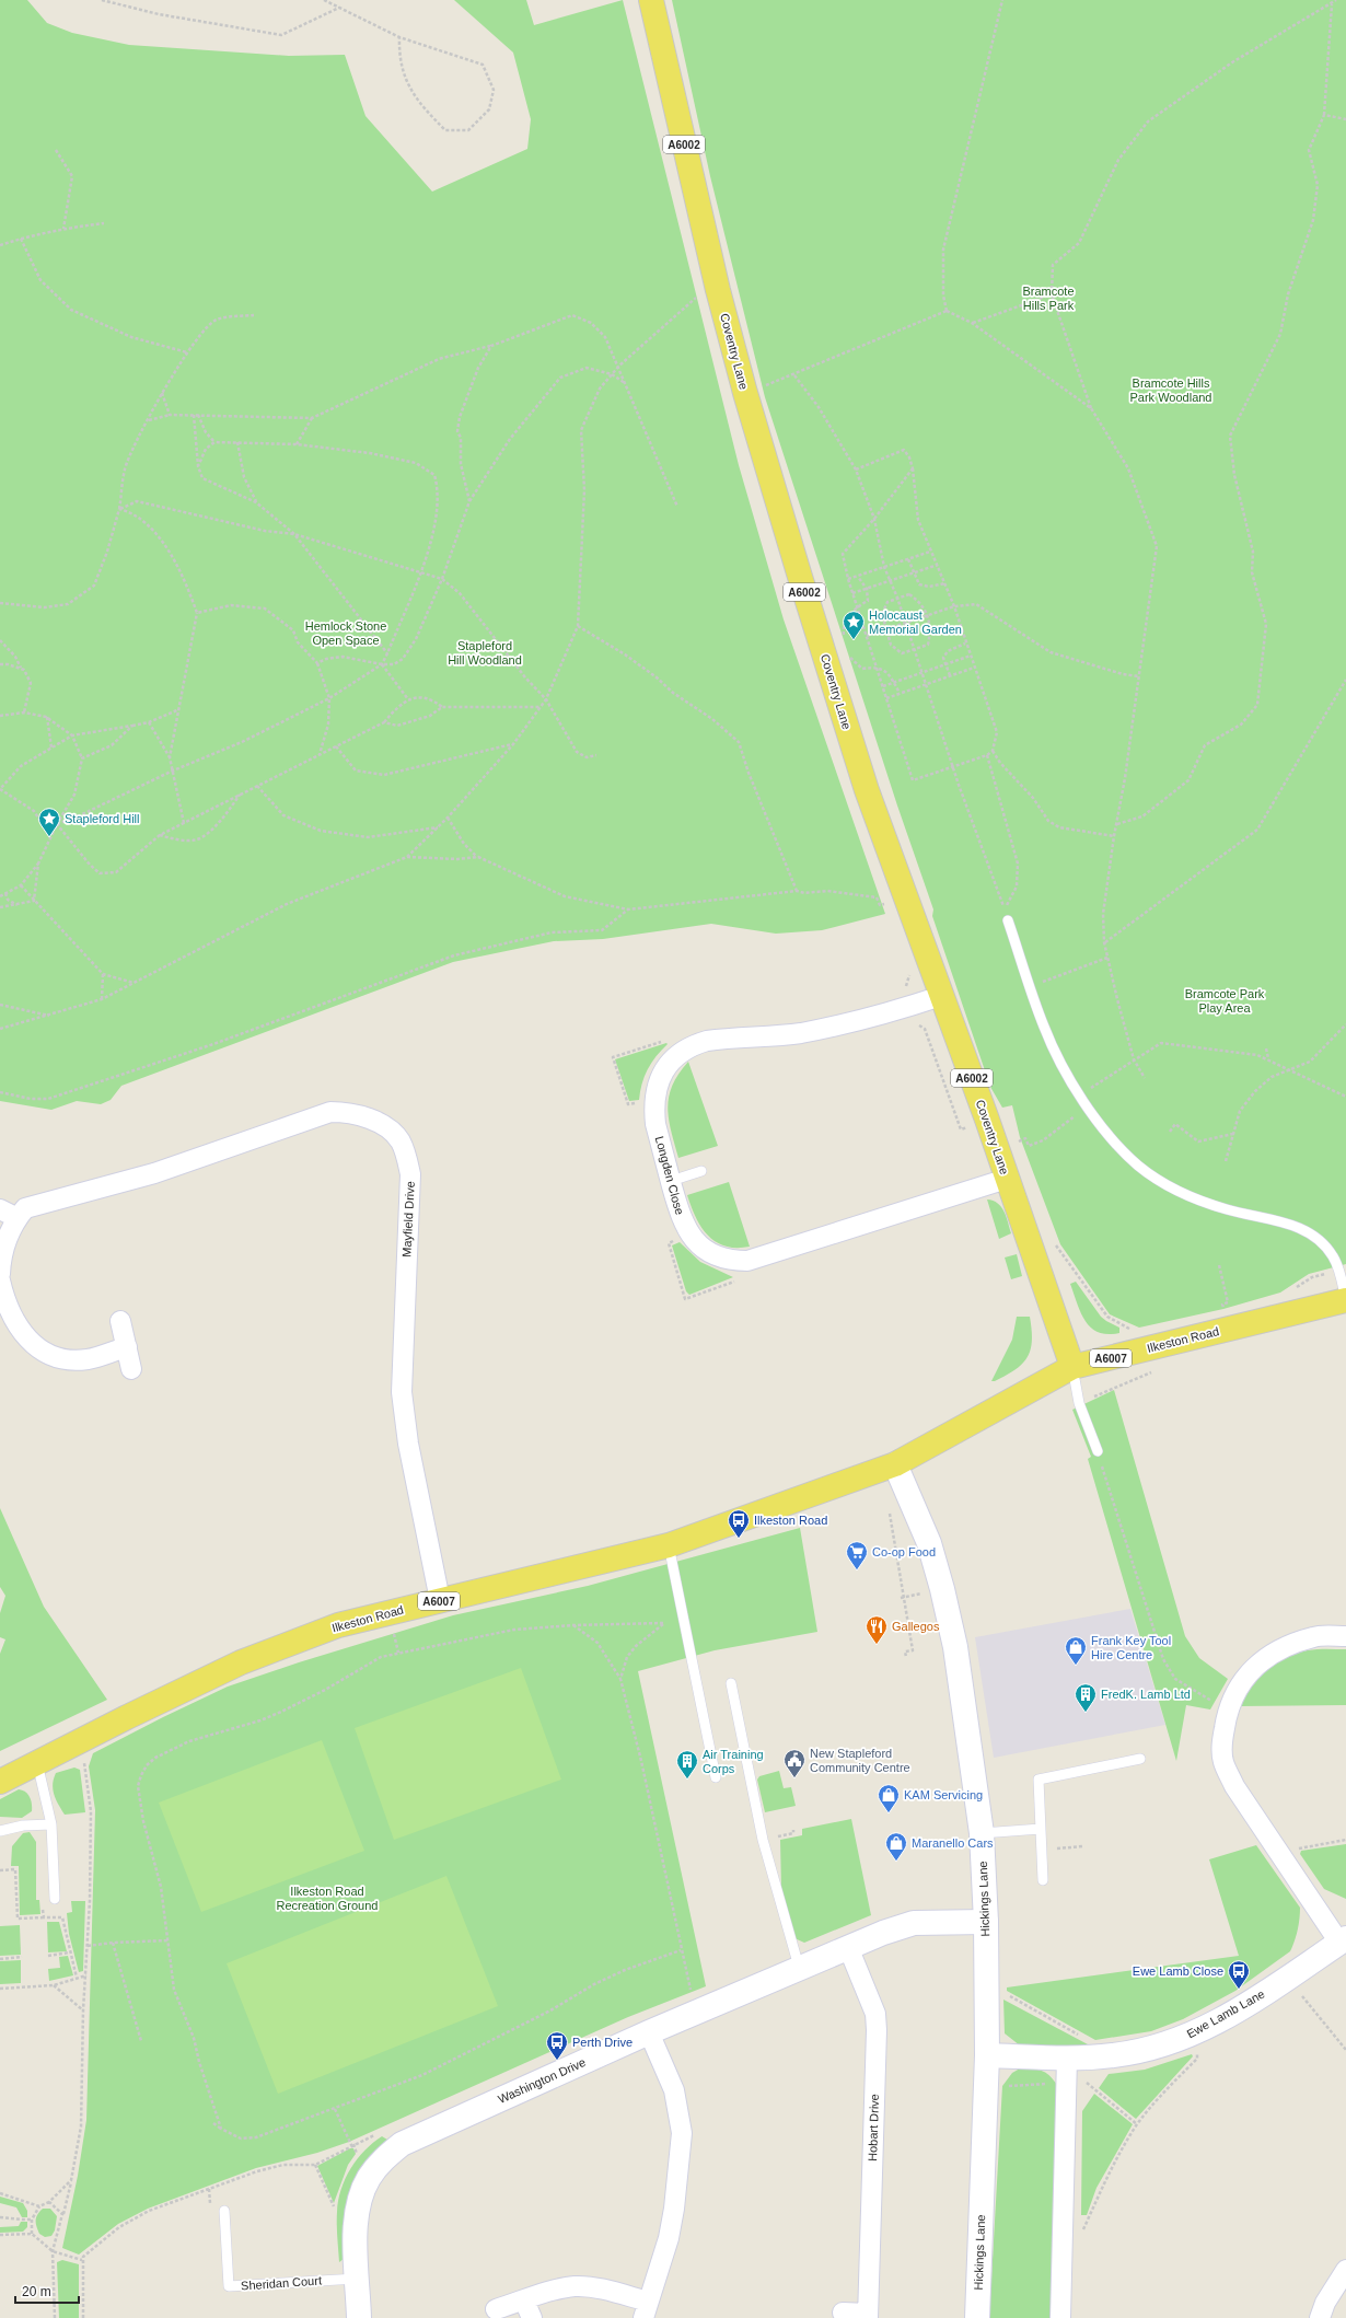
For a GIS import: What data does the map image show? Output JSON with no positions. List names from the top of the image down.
{
  "streets": {
    "main road": [
      "A6002",
      "Coventry Lane",
      "Ilkeston Road",
      "A6007"
    ],
    "street": [
      "Longden Close",
      "Mayfield Drive",
      "Hickings Lane",
      "Ewe Lamb Lane",
      "Washington Drive",
      "Hobart Drive"
    ],
    "lane": ["Sheridan Court"]
  },
  "crossings": [
    ["Coventry Lane", "Longden Close"],
    ["Coventry Lane", "Ilkeston Road"],
    ["Mayfield Drive", "Ilkeston Road"],
    ["Ilkeston Road", "Hickings Lane"],
    ["Hickings Lane", "Ewe Lamb Lane"],
    ["Hickings Lane", "Washington Drive"],
    ["Washington Drive", "Hobart Drive"],
    ["Washington Drive", "Sheridan Court"]
  ],
  "parks": [
    "Bramcote Hills Park",
    "Bramcote Hills Park Woodland",
    "Hemlock Stone Open Space",
    "Stapleford Hill Woodland",
    "Bramcote Park Play Area",
    "Ilkeston Road Recreation Ground"
  ],
  "places": {
    "place": ["Holocaust Memorial Garden", "Stapleford Hill"],
    "bus stop": ["Ilkeston Road", "Ewe Lamb Close", "Perth Drive"],
    "supermarket": ["Co-op Food"],
    "restaurant": ["Gallegos"],
    "shop": ["Frank Key Tool Hire Centre", "KAM Servicing", "Maranello Cars"],
    "building": ["FredK. Lamb Ltd", "Air Training Corps"],
    "public building": ["New Stapleford Community Centre"]
  },
  "scale_bar": "20 m"
}
